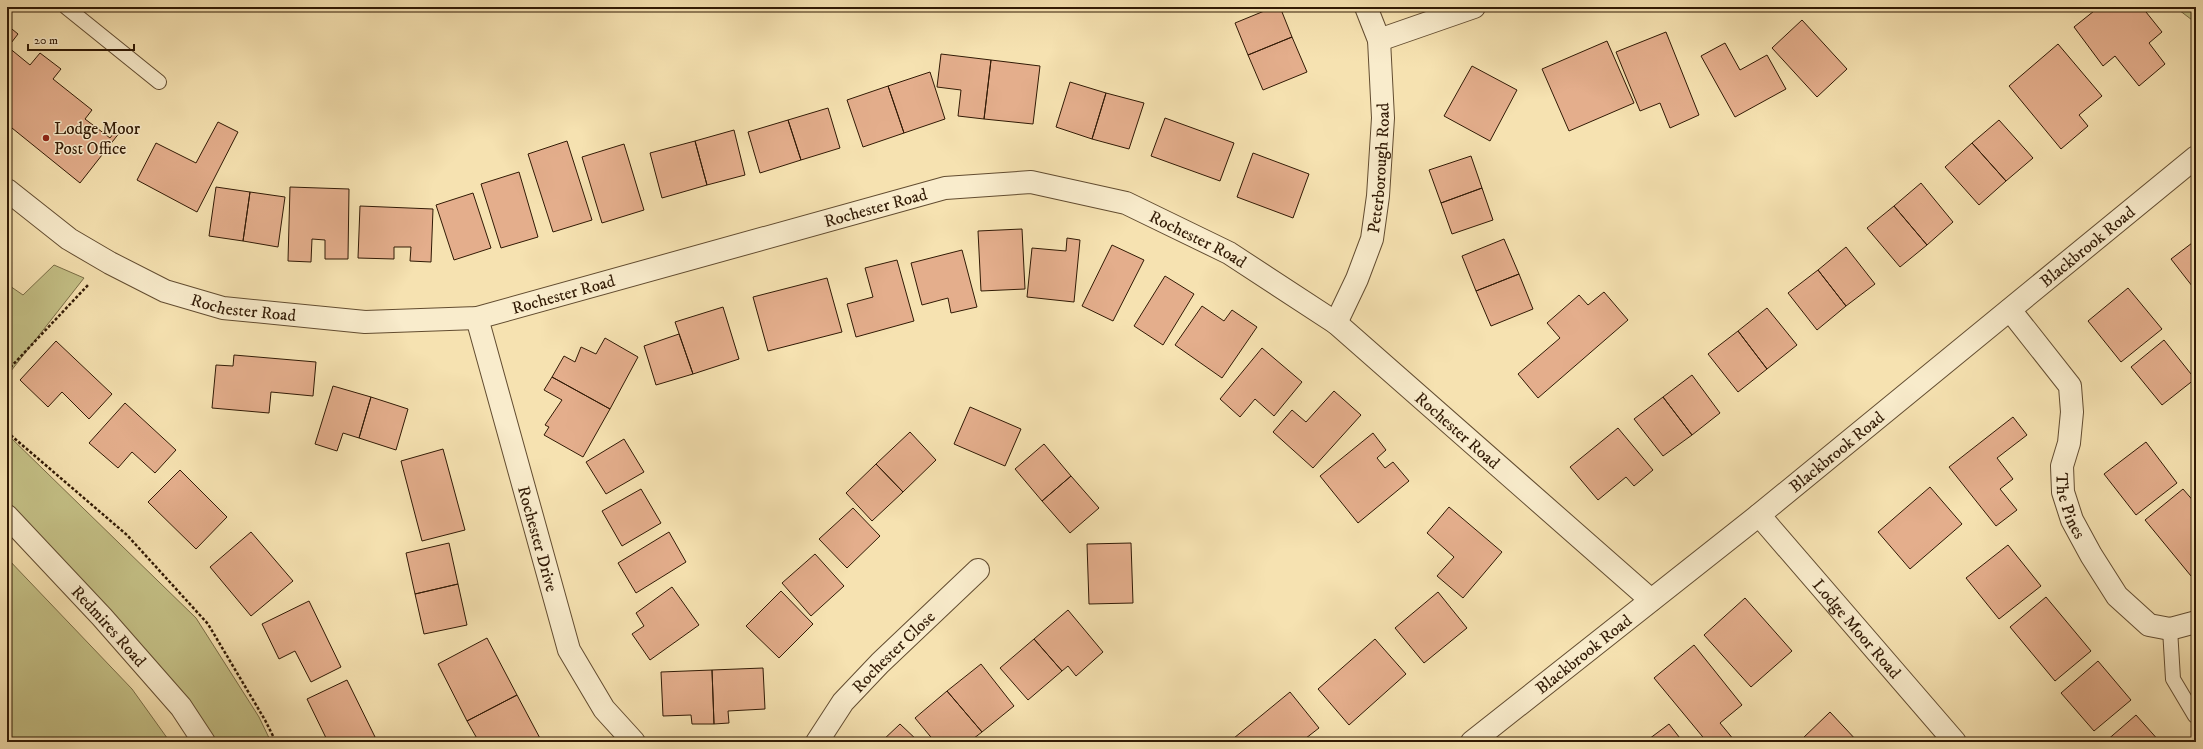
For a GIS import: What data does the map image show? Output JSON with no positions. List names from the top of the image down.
{
  "streets": {
    "street": [
      "Peterborough Road",
      "Rochester Road",
      "Blackbrook Road",
      "The Pines",
      "Rochester Drive",
      "Redmires Road",
      "Lodge Moor Road",
      "Rochester Close"
    ]
  },
  "crossings": [
    ["Peterborough Road", "Rochester Road"],
    ["Rochester Road", "Blackbrook Road"],
    ["Rochester Road", "Rochester Drive"],
    ["Blackbrook Road", "The Pines"],
    ["Blackbrook Road", "Lodge Moor Road"]
  ],
  "places": ["Lodge Moor Post Office"],
  "scale_bar": "20 m"
}
